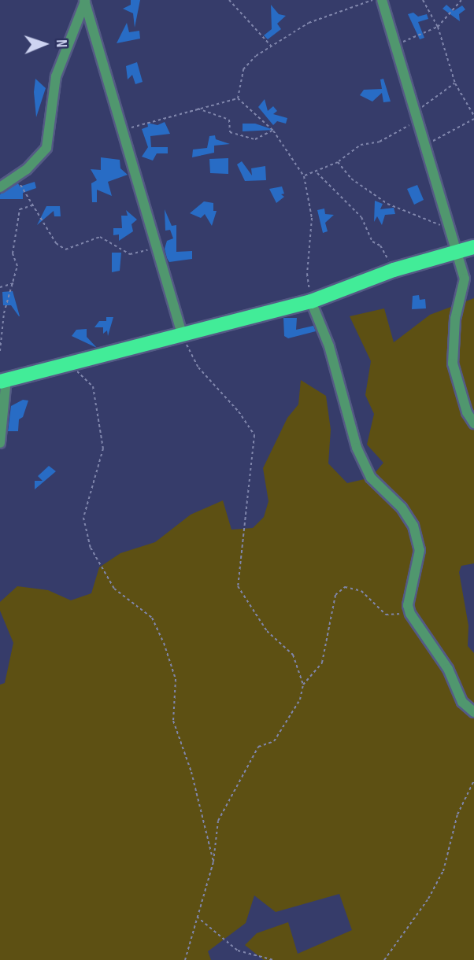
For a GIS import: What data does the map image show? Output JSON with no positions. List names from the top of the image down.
{
  "north": "right"
}
